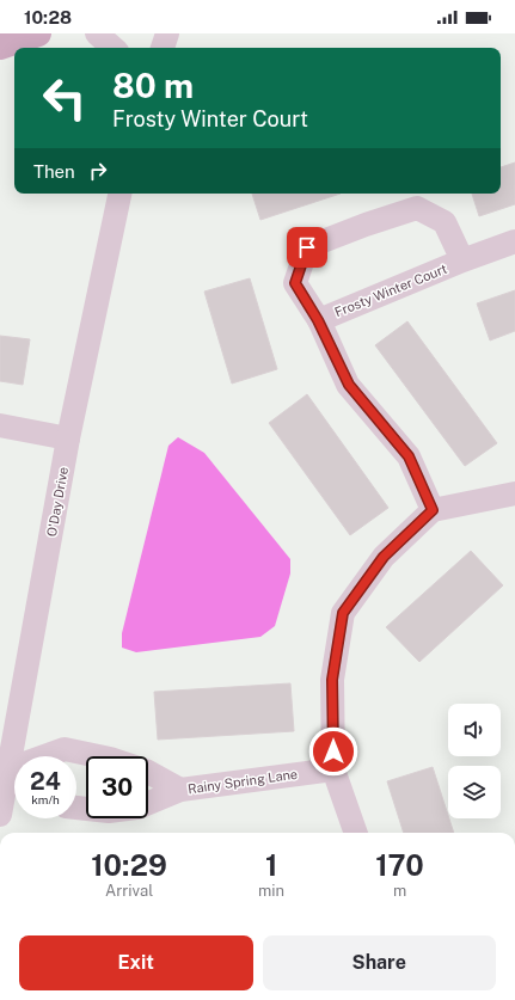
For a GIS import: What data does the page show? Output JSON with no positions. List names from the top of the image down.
{
  "streets": {
    "street": ["Frosty Winter Court", "O'Day Drive", "Rainy Spring Lane"]
  },
  "crossings": [
    ["O'Day Drive", "Rainy Spring Lane"]
  ],
  "page": {
    "status": "10:28",
    "turn": ["80 m", "Frosty Winter Court"],
    "then": "Then",
    "speed": "24 km/h",
    "limit": "30",
    "eta": [
      "10:29",
      "Arrival",
      "1",
      "min",
      "170",
      "m"
    ],
    "buttons": ["Exit", "Share"]
  }
}
